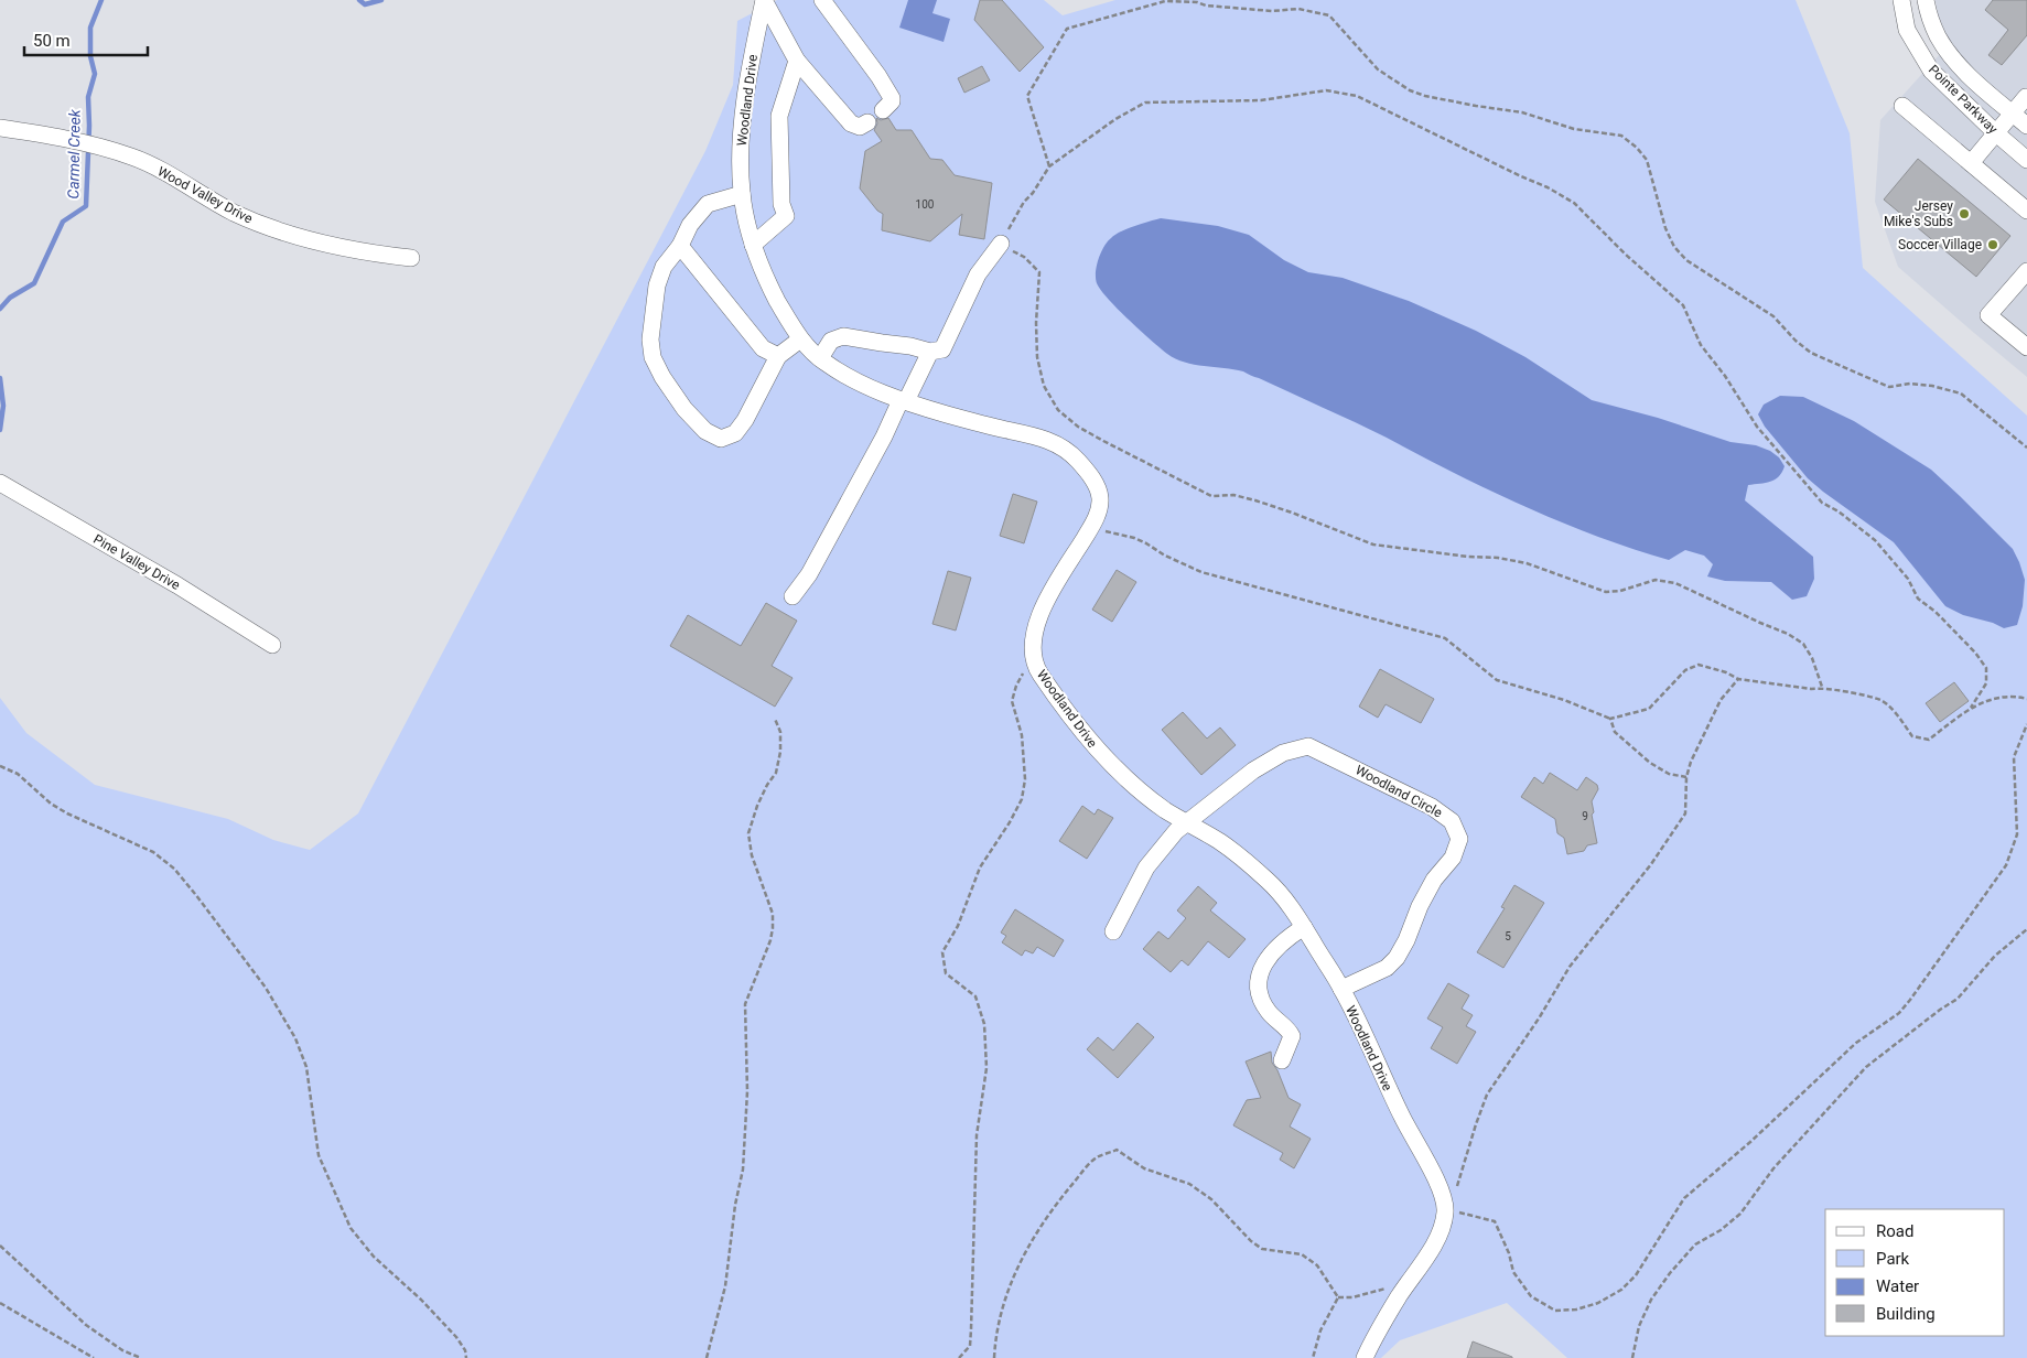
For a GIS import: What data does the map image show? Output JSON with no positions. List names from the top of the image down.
{
  "streets": {
    "street": [
      "Pointe Parkway",
      "Woodland Drive",
      "Wood Valley Drive",
      "Pine Valley Drive",
      "Woodland Circle"
    ]
  },
  "crossings": [
    ["Woodland Drive", "Woodland Circle"]
  ],
  "water": ["Carmel Creek"],
  "places": ["Jersey Mike's Subs", "Soccer Village"],
  "house_numbers": ["100", "9", "5"],
  "legend": [
    "Road",
    "Park",
    "Water",
    "Building"
  ],
  "scale_bar": "50 m"
}
